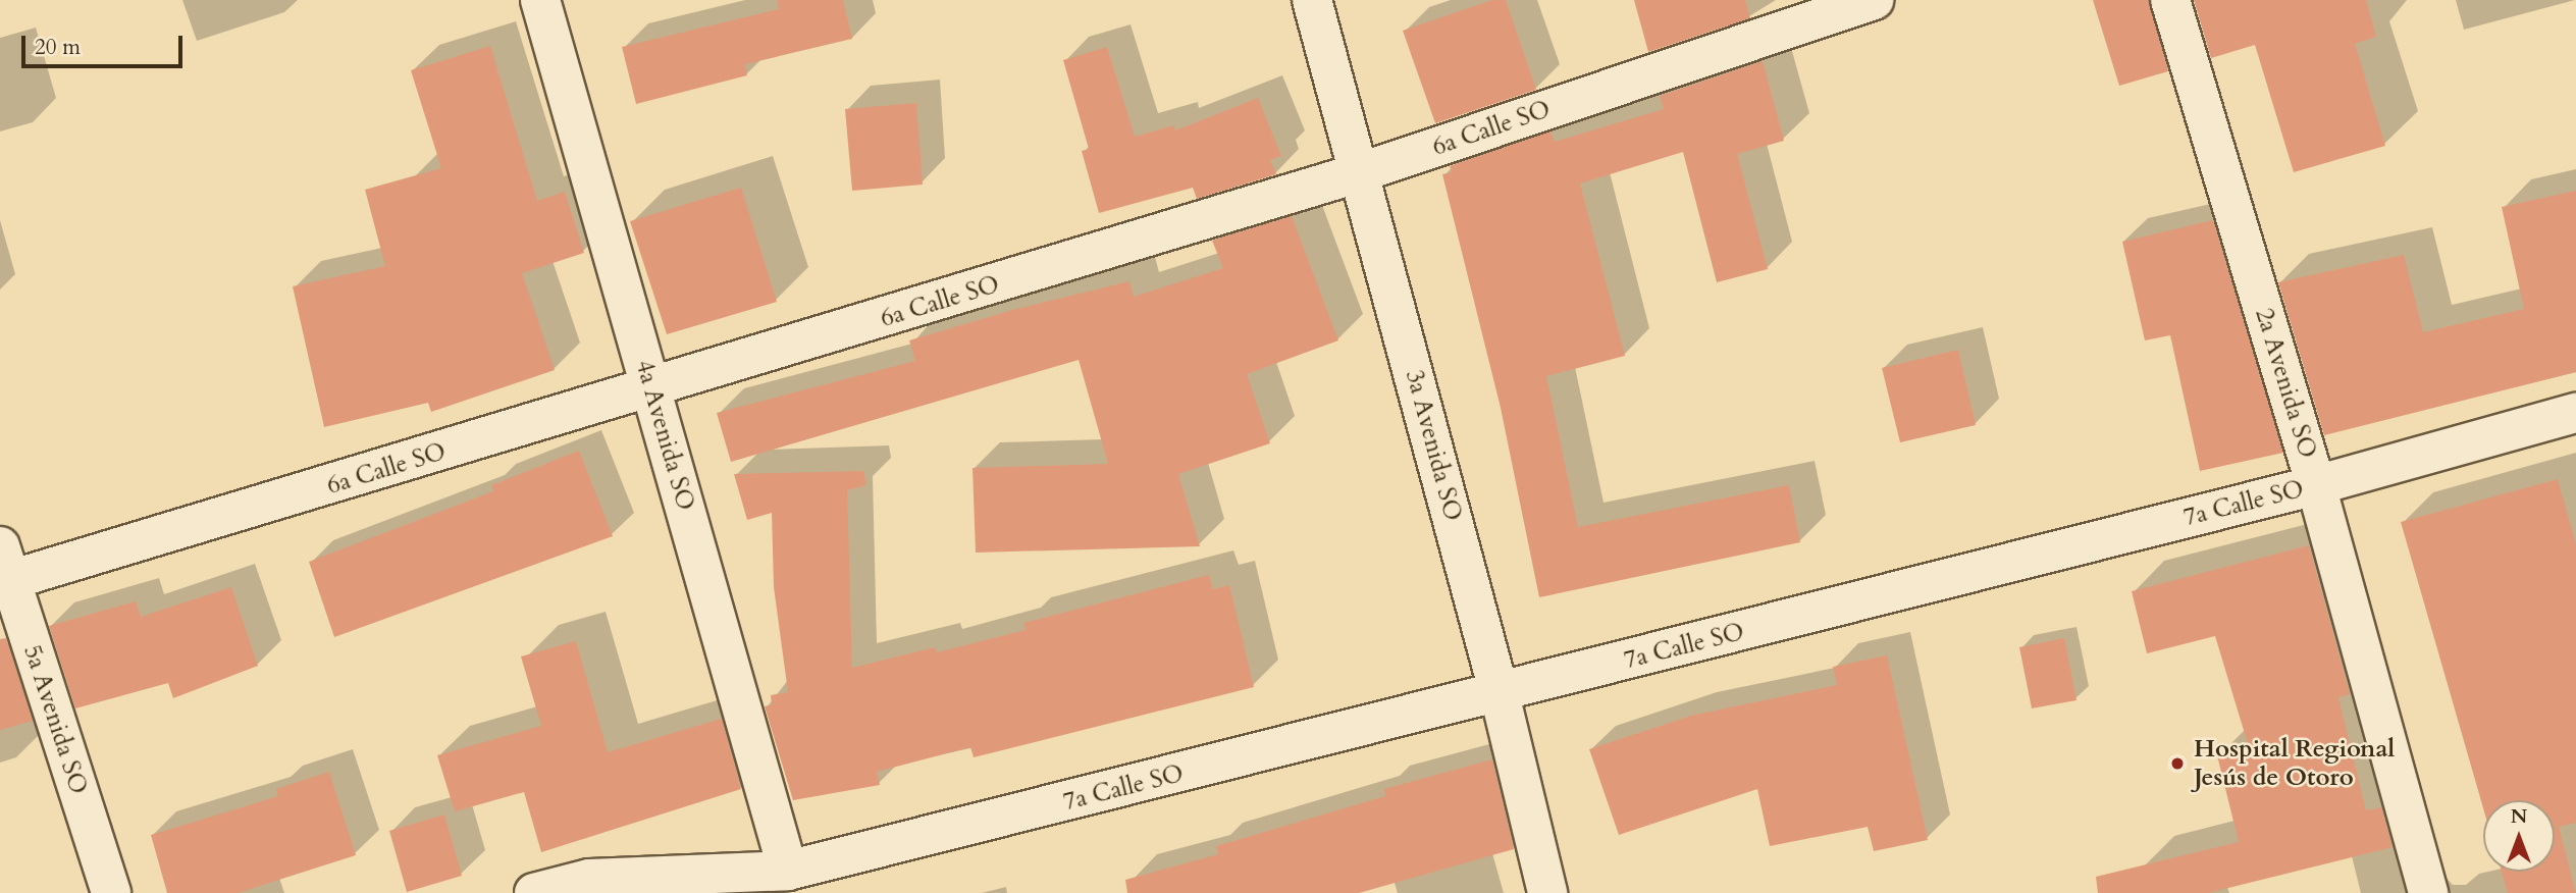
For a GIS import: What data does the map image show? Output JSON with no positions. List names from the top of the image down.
{
  "streets": {
    "street": [
      "6a Calle SO",
      "2a Avenida SO",
      "4a Avenida SO",
      "3a Avenida SO",
      "7a Calle SO",
      "5a Avenida SO"
    ]
  },
  "crossings": [
    ["6a Calle SO", "4a Avenida SO"],
    ["6a Calle SO", "3a Avenida SO"],
    ["6a Calle SO", "5a Avenida SO"],
    ["2a Avenida SO", "7a Calle SO"],
    ["4a Avenida SO", "7a Calle SO"],
    ["3a Avenida SO", "7a Calle SO"]
  ],
  "places": ["Hospital Regional Jesús de Otoro"],
  "scale_bar": "20 m",
  "north": "top"
}
